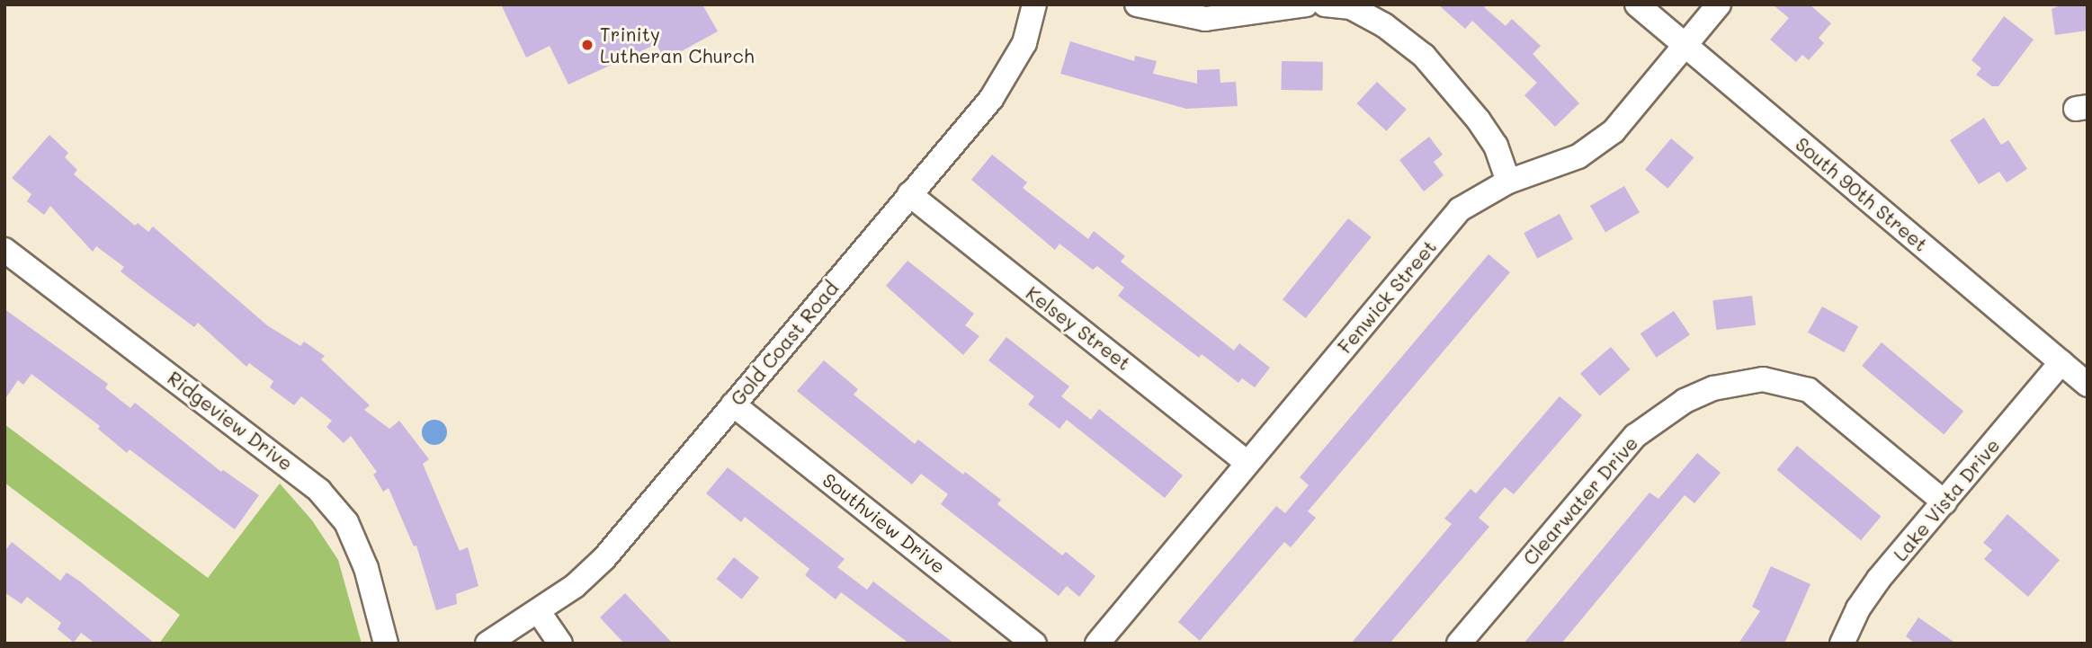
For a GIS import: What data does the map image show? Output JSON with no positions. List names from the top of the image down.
{
  "streets": {
    "street": [
      "South 90th Street",
      "Fenwick Street",
      "Kelsey Street",
      "Gold Coast Road",
      "Ridgeview Drive",
      "Lake Vista Drive",
      "Clearwater Drive",
      "Southview Drive"
    ]
  },
  "crossings": [
    ["South 90th Street", "Fenwick Street"],
    ["South 90th Street", "Lake Vista Drive"],
    ["Fenwick Street", "Kelsey Street"],
    ["Kelsey Street", "Gold Coast Road"],
    ["Gold Coast Road", "Southview Drive"],
    ["Lake Vista Drive", "Clearwater Drive"]
  ],
  "places": ["Trinity Lutheran Church"]
}
